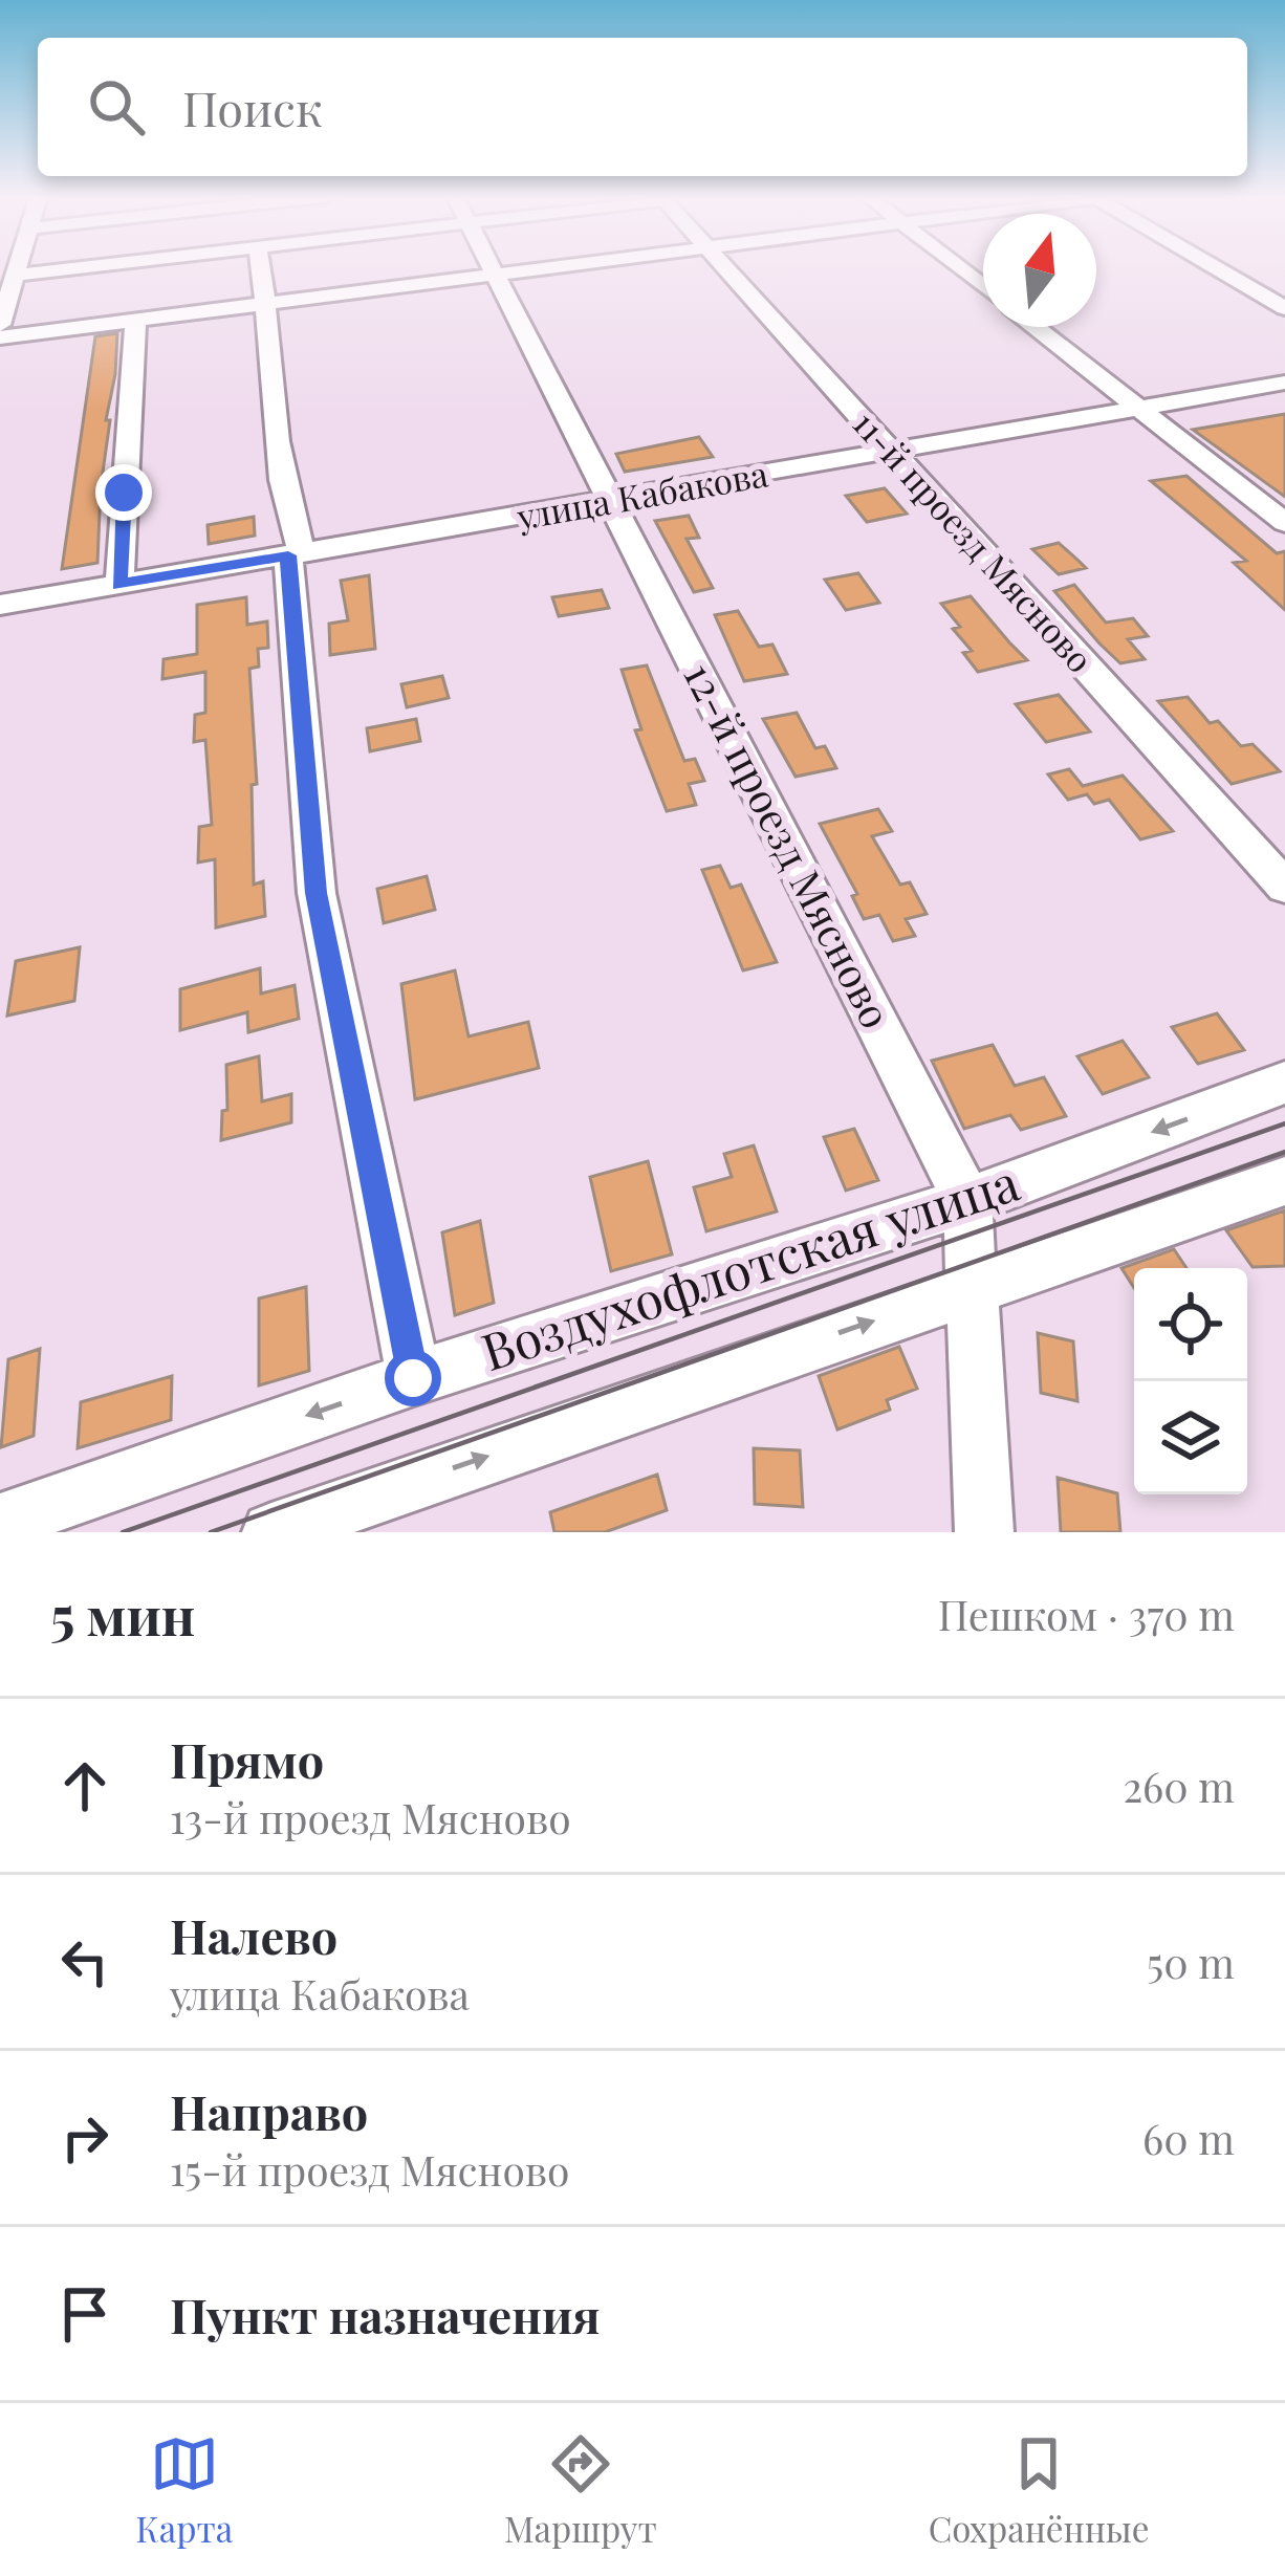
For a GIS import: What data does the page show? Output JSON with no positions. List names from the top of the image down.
{
  "streets": {
    "street": [
      "улица Кабакова",
      "11-й проезд Мясново",
      "12-й проезд Мясново",
      "Воздухофлотская улица"
    ]
  },
  "crossings": [
    ["улица Кабакова", "11-й проезд Мясново"],
    ["улица Кабакова", "12-й проезд Мясново"],
    ["12-й проезд Мясново", "Воздухофлотская улица"]
  ],
  "north": "top",
  "page": {
    "search": "Поиск",
    "heading": ["5 мин", "Пешком · 370 m"],
    "list": [
      ["Прямо", "13-й проезд Мясново", "260 m"],
      ["Налево", "улица Кабакова", "50 m"],
      ["Направо", "15-й проезд Мясново", "60 m"],
      "Пункт назначения"
    ],
    "nav": ["Карта", "Маршрут", "Сохранённые"]
  }
}
